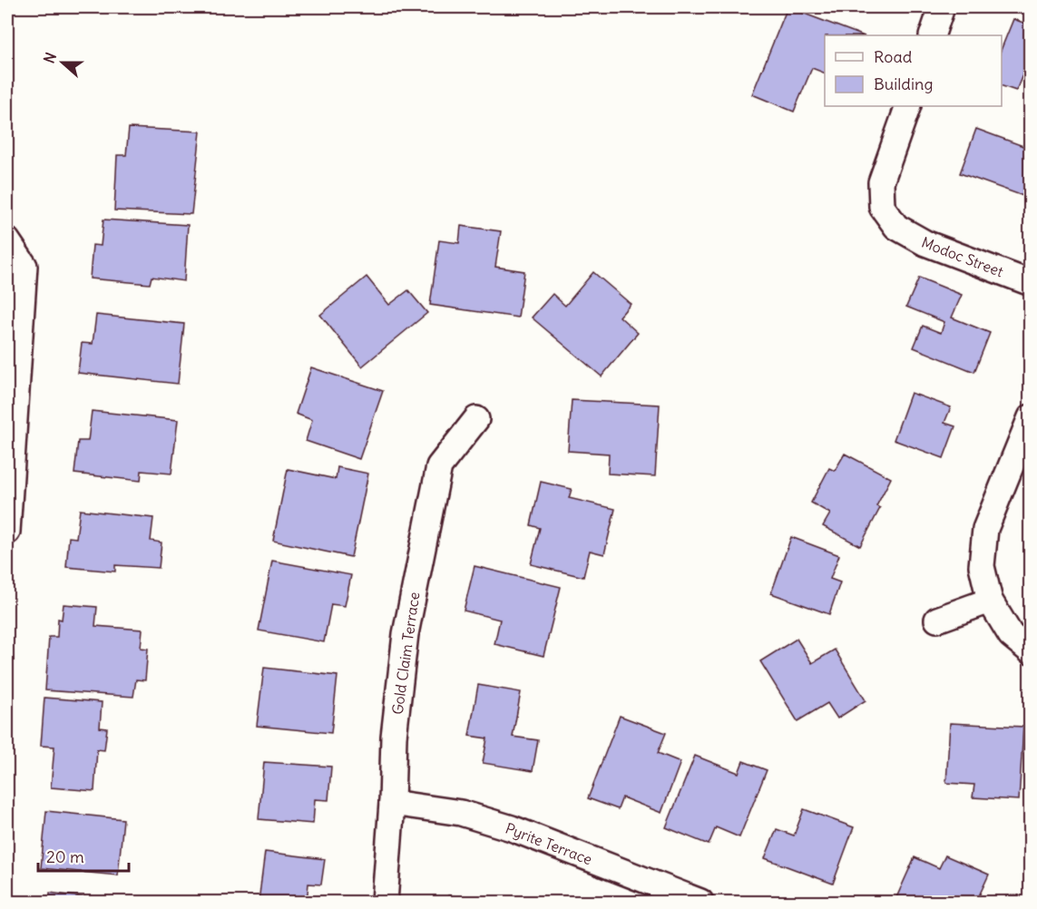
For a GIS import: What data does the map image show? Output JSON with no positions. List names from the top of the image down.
{
  "streets": {
    "street": ["Modoc Street", "Gold Claim Terrace", "Pyrite Terrace"]
  },
  "crossings": [
    ["Gold Claim Terrace", "Pyrite Terrace"]
  ],
  "legend": ["Road", "Building"],
  "scale_bar": "20 m",
  "north": "left"
}
